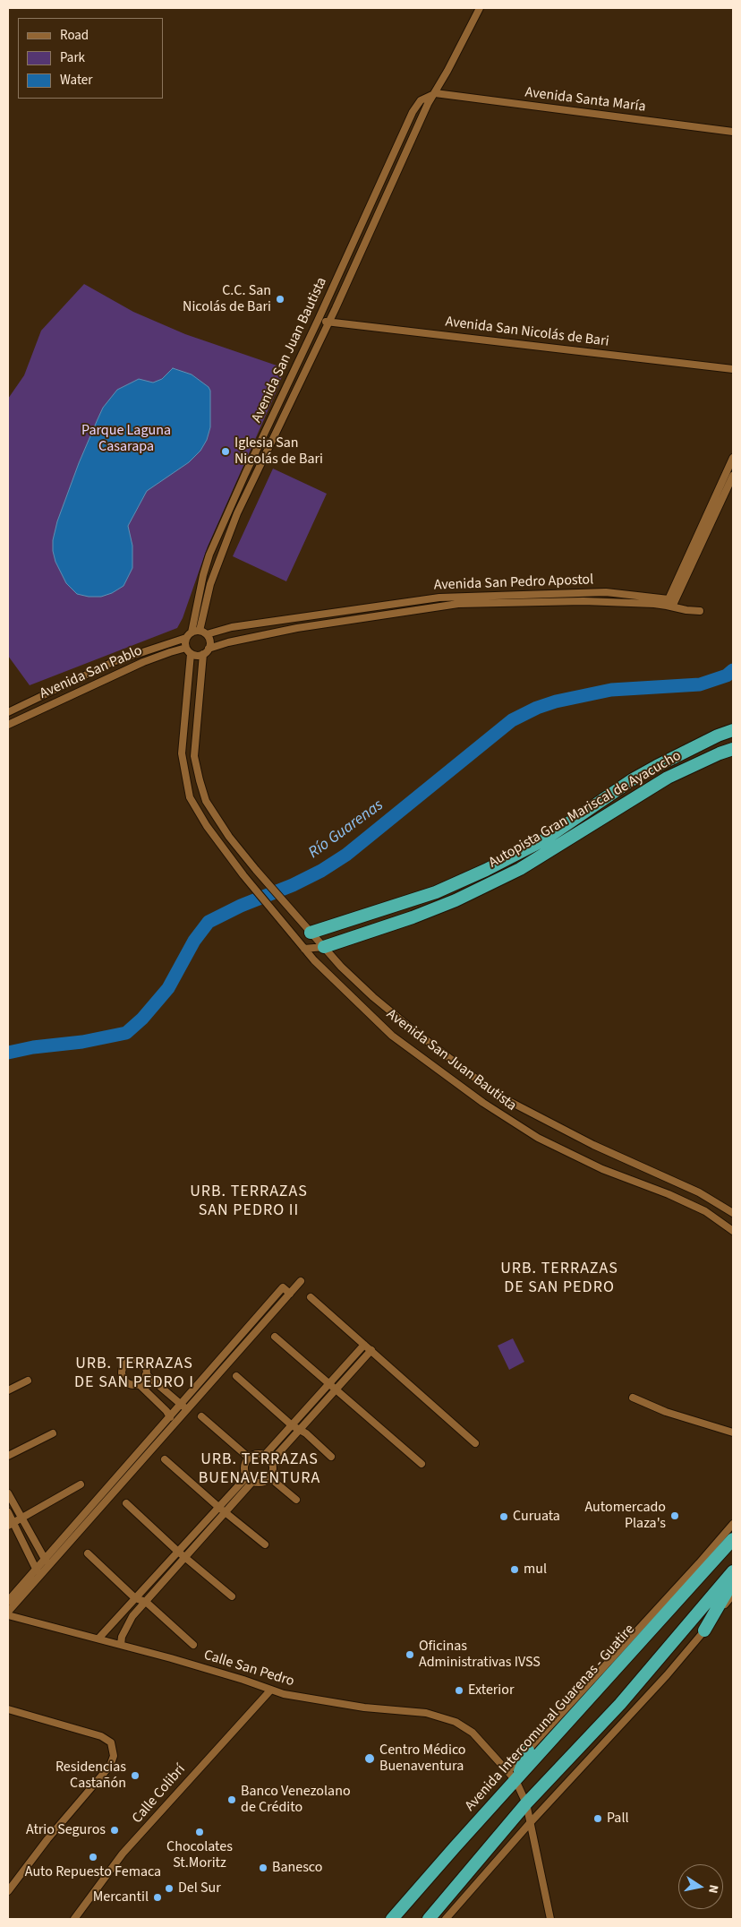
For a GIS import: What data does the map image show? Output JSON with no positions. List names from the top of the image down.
{
  "streets": {
    "highway": ["Autopista Gran Mariscal de Ayacucho", "Avenida Intercomunal Guarenas - Guatire"],
    "street": [
      "Avenida Santa María",
      "Avenida San Nicolás de Bari",
      "Avenida San Juan Bautista",
      "Avenida San Pedro Apostol",
      "Avenida San Pablo",
      "Calle San Pedro",
      "Calle Colibrí"
    ]
  },
  "crossings": [
    ["Avenida Santa María", "Avenida San Juan Bautista"],
    ["Avenida San Nicolás de Bari", "Avenida San Juan Bautista"],
    ["Avenida San Juan Bautista", "Avenida San Pedro Apostol"],
    ["Avenida San Juan Bautista", "Avenida San Pablo"],
    ["Avenida San Juan Bautista", "Autopista Gran Mariscal de Ayacucho"],
    ["Avenida San Pedro Apostol", "Avenida San Pablo"],
    ["Calle San Pedro", "Avenida Intercomunal Guarenas - Guatire"],
    ["Calle San Pedro", "Calle Colibrí"]
  ],
  "districts": [
    "URB. TERRAZAS SAN PEDRO II",
    "URB. TERRAZAS DE SAN PEDRO",
    "URB. TERRAZAS DE SAN PEDRO I",
    "URB. TERRAZAS BUENAVENTURA"
  ],
  "water": ["Río Guarenas"],
  "parks": ["Parque Laguna Casarapa"],
  "places": [
    "C.C. San Nicolás de Bari",
    "Iglesia San Nicolás de Bari",
    "Automercado Plaza's",
    "Curuata",
    "mul",
    "Oficinas Administrativas IVSS",
    "Exterior",
    "Centro Médico Buenaventura",
    "Residencias Castañón",
    "Banco Venezolano de Crédito",
    "Pall",
    "Atrio Seguros",
    "Chocolates St.Moritz",
    "Auto Repuesto Femaca",
    "Banesco",
    "Del Sur",
    "Mercantil"
  ],
  "legend": ["Road", "Park", "Water"],
  "north": "right"
}
